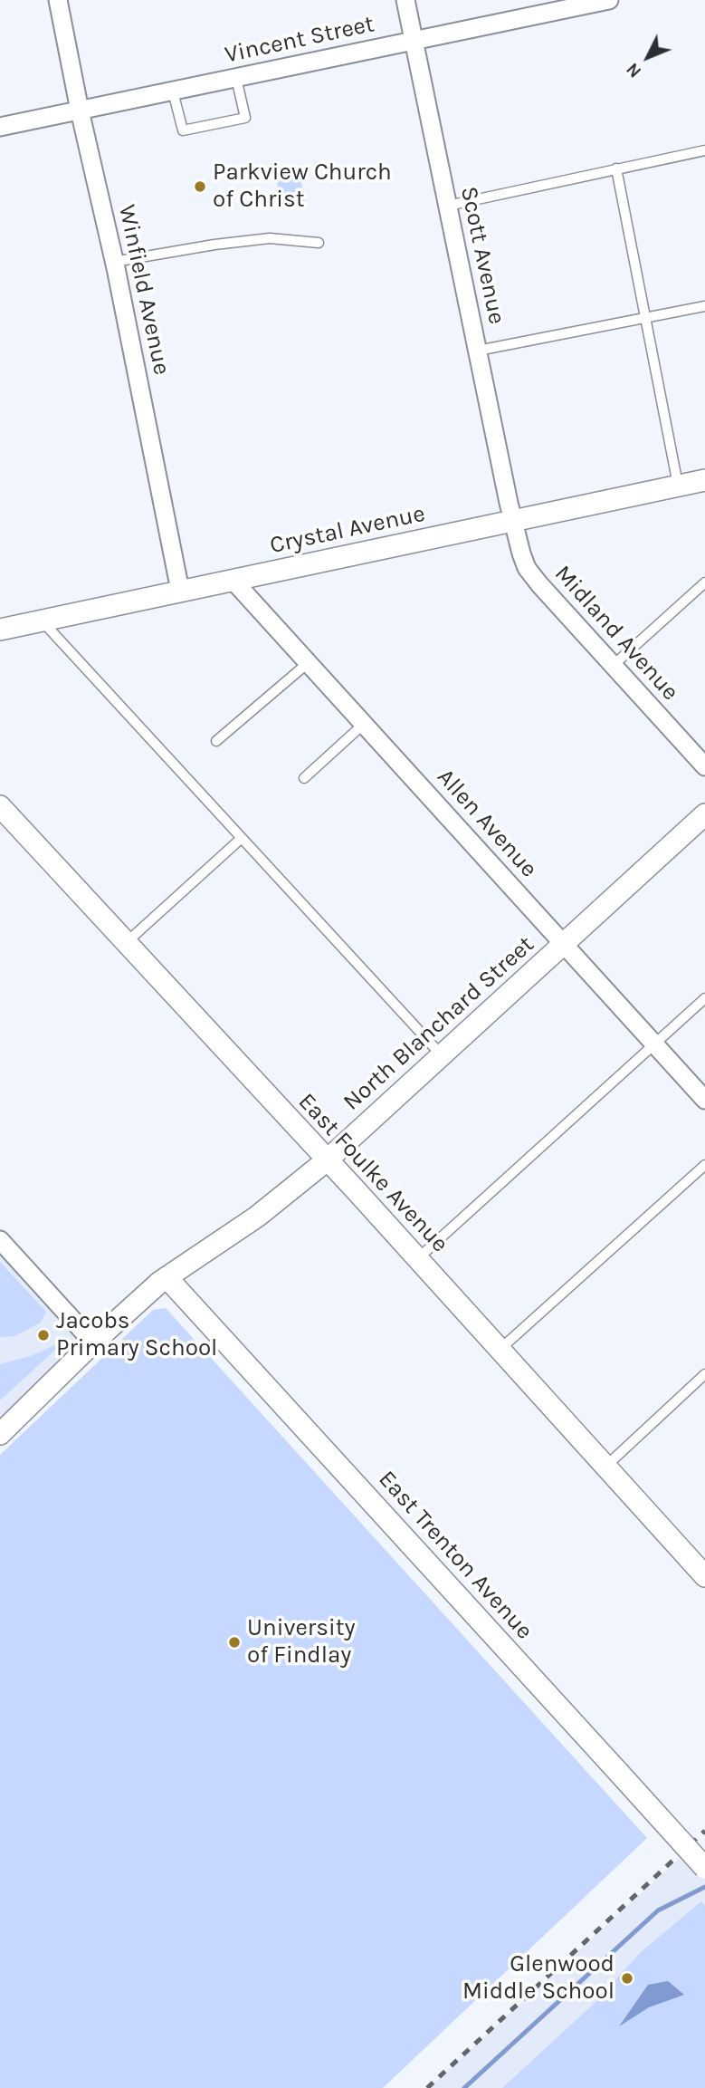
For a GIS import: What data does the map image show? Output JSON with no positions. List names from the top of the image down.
{
  "streets": {
    "street": [
      "Vincent Street",
      "Scott Avenue",
      "Winfield Avenue",
      "Crystal Avenue",
      "Midland Avenue",
      "Allen Avenue",
      "North Blanchard Street",
      "East Foulke Avenue",
      "East Trenton Avenue"
    ]
  },
  "crossings": [
    ["Vincent Street", "Scott Avenue"],
    ["Vincent Street", "Winfield Avenue"],
    ["Scott Avenue", "Crystal Avenue"],
    ["Scott Avenue", "Midland Avenue"],
    ["Winfield Avenue", "Crystal Avenue"],
    ["Crystal Avenue", "Midland Avenue"],
    ["Crystal Avenue", "Allen Avenue"],
    ["Allen Avenue", "North Blanchard Street"],
    ["North Blanchard Street", "East Foulke Avenue"],
    ["North Blanchard Street", "East Trenton Avenue"]
  ],
  "places": [
    "Parkview Church of Christ",
    "Jacobs Primary School",
    "University of Findlay",
    "Glenwood Middle School"
  ],
  "north": "bottom left"
}
